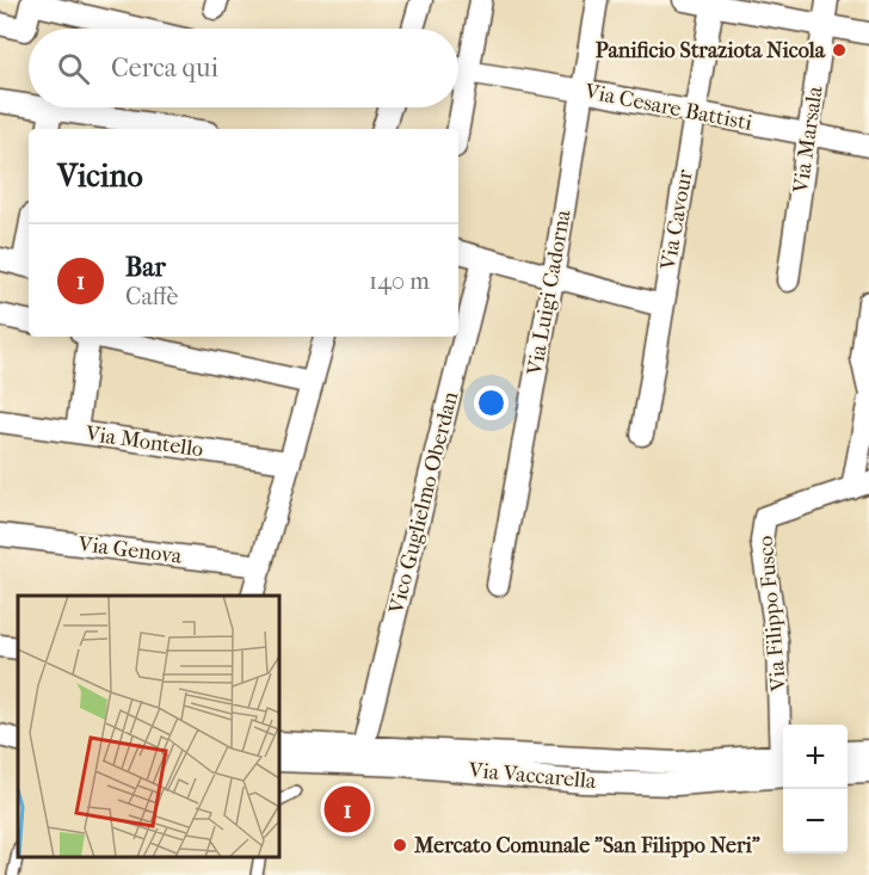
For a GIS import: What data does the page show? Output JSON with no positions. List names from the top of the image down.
{
  "streets": {
    "street": [
      "Via Cesare Battisti",
      "Via Marsala",
      "Via Cavour",
      "Via Luigi Cadorna",
      "Via Montello",
      "Vico Guglielmo Oberdan",
      "Via Genova",
      "Via Filippo Fusco",
      "Via Vaccarella"
    ]
  },
  "crossings": [
    ["Via Cesare Battisti", "Via Marsala"],
    ["Via Cesare Battisti", "Via Cavour"],
    ["Via Cesare Battisti", "Via Luigi Cadorna"],
    ["Vico Guglielmo Oberdan", "Via Vaccarella"]
  ],
  "places": ["Panificio Straziota Nicola", "Mercato Comunale \"San Filippo Neri\""],
  "page": {
    "search": "Cerca qui",
    "heading": "Vicino",
    "list": [
      {
        "mark": "1",
        "name": "Bar",
        "note": "Caffè",
        "value": "140 m"
      }
    ],
    "map_buttons": ["+", "−"],
    "pins": "1"
  }
}
